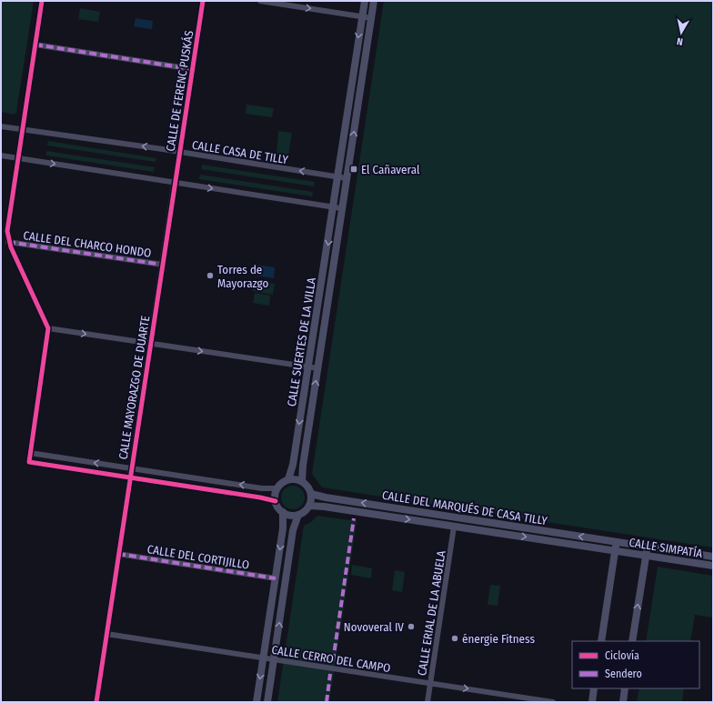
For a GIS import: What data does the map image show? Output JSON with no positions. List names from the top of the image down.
{
  "streets": {
    "main road": ["CALLE SUERTES DE LA VILLA", "CALLE DEL MARQUÉS DE CASA TILLY", "CALLE SIMPATÍA"],
    "street": [
      "CALLE DE FERENC PUSKÁS",
      "CALLE CASA DE TILLY",
      "CALLE DEL CHARCO HONDO",
      "CALLE MAYORAZGO DE DUARTE",
      "CALLE DEL CORTIJILLO",
      "CALLE ERIAL DE LA ABUELA",
      "CALLE CERRO DEL CAMPO"
    ]
  },
  "crossings": [
    ["CALLE DE FERENC PUSKÁS", "CALLE CASA DE TILLY"],
    ["CALLE DE FERENC PUSKÁS", "CALLE MAYORAZGO DE DUARTE"],
    ["CALLE CASA DE TILLY", "CALLE SUERTES DE LA VILLA"],
    ["CALLE DEL CHARCO HONDO", "CALLE MAYORAZGO DE DUARTE"],
    ["CALLE SUERTES DE LA VILLA", "CALLE DEL MARQUÉS DE CASA TILLY"],
    ["CALLE MAYORAZGO DE DUARTE", "CALLE DEL CORTIJILLO"],
    ["CALLE MAYORAZGO DE DUARTE", "CALLE CERRO DEL CAMPO"],
    ["CALLE DEL MARQUÉS DE CASA TILLY", "CALLE SIMPATÍA"],
    ["CALLE DEL MARQUÉS DE CASA TILLY", "CALLE ERIAL DE LA ABUELA"],
    ["CALLE ERIAL DE LA ABUELA", "CALLE CERRO DEL CAMPO"]
  ],
  "places": {
    "transit": ["El Cañaveral"],
    "other": ["Torres de Mayorazgo", "Novoveral IV", "énergie Fitness"]
  },
  "legend": ["Ciclovía", "Sendero"],
  "north": "bottom"
}
